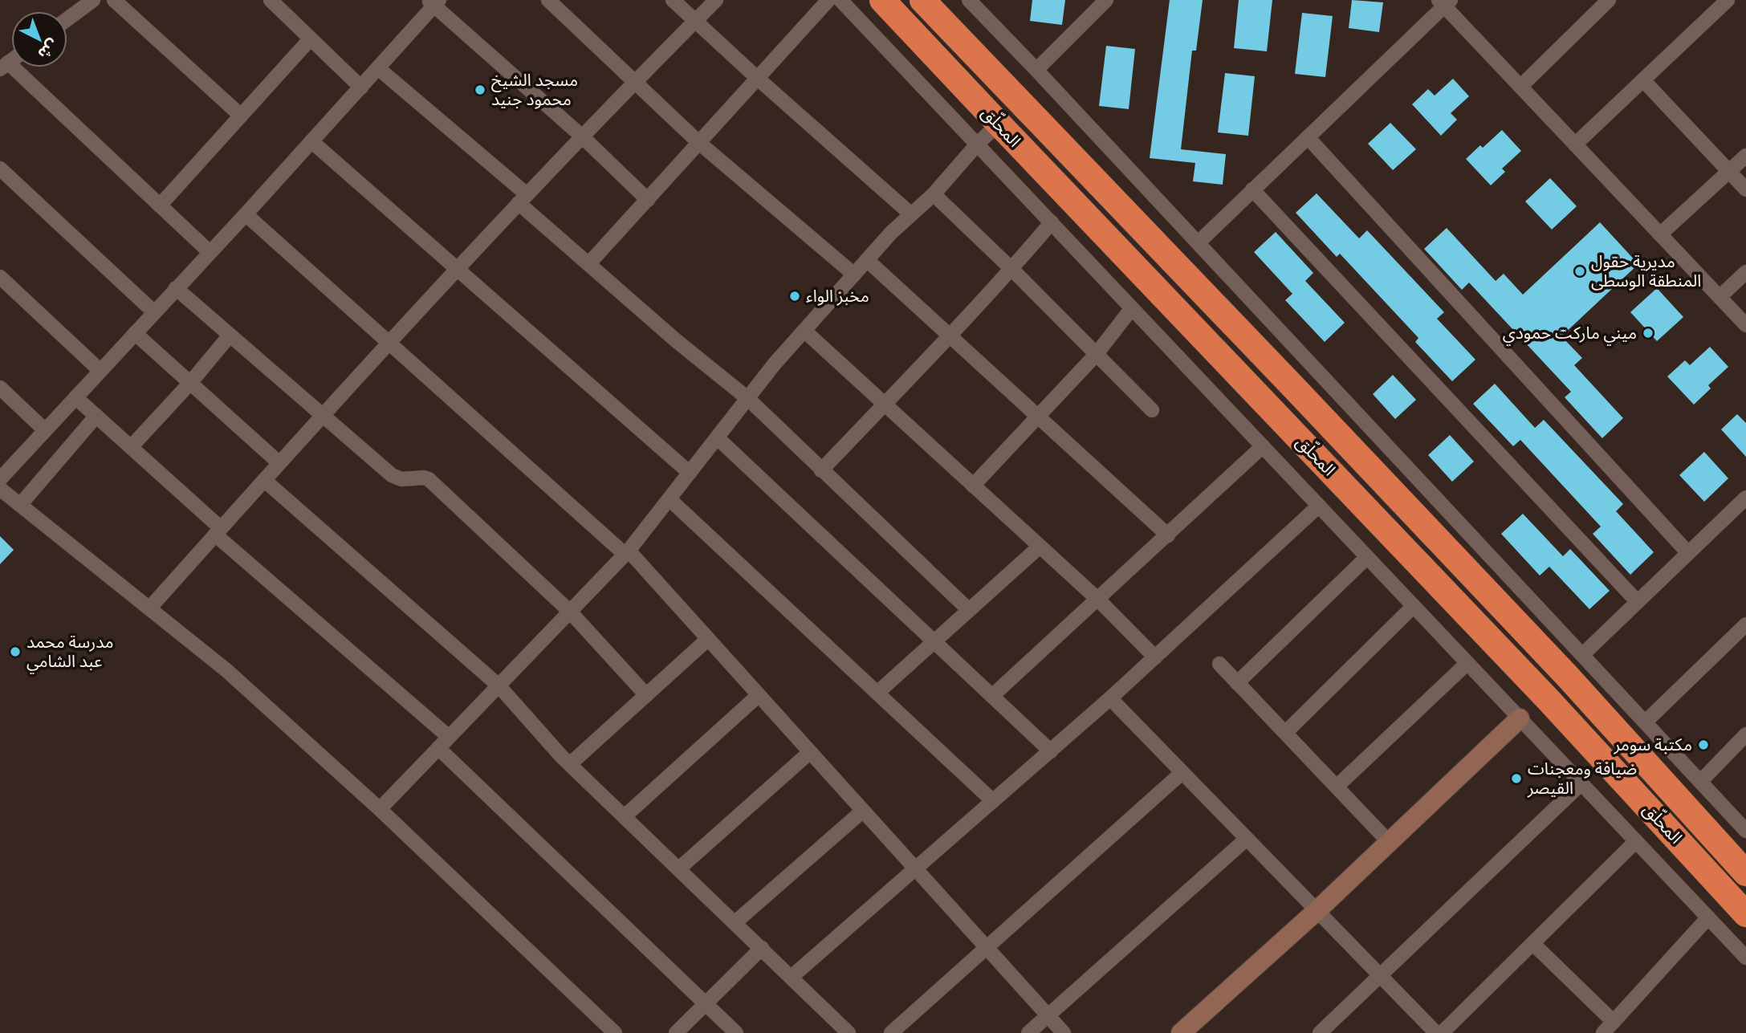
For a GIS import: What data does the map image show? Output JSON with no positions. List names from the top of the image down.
{
  "streets": {
    "highway": ["المحلّق"]
  },
  "places": [
    "مسجد الشيخ محمود جنيد",
    "مديرية حقول المنطقة الوسطى",
    "مخبز الواء",
    "ميني ماركت حمودي",
    "مدرسة محمد عبد الشامي",
    "مكتبة سومر",
    "ضيافة ومعجنات القيصر"
  ],
  "north": "bottom right"
}
